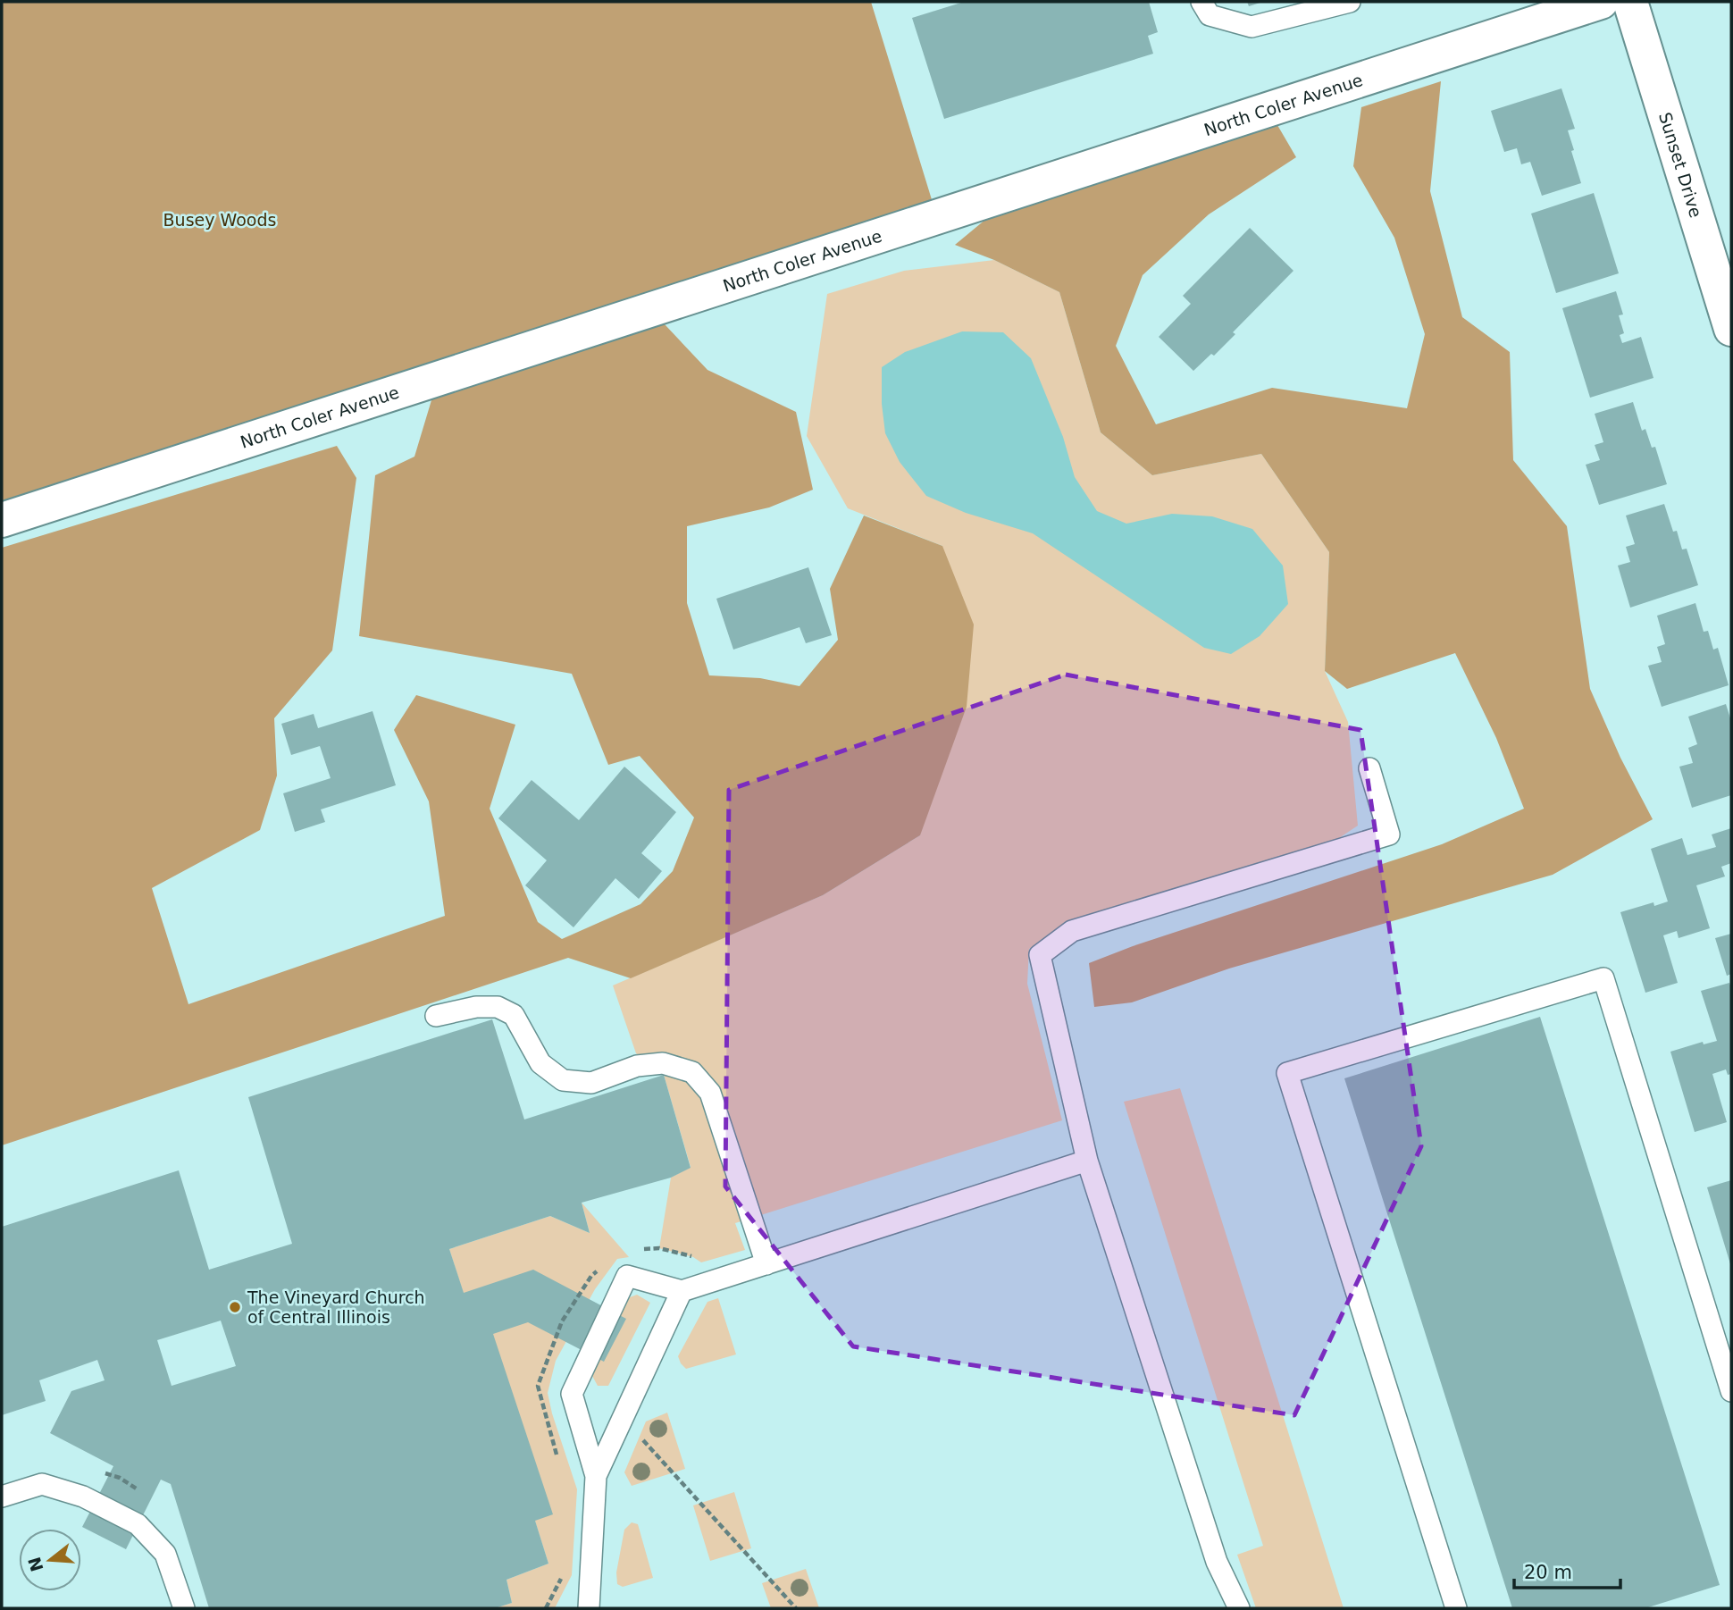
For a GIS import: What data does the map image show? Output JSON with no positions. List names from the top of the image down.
{
  "streets": {
    "street": ["North Coler Avenue", "Sunset Drive"]
  },
  "parks": ["Busey Woods"],
  "places": ["The Vineyard Church of Central Illinois"],
  "scale_bar": "20 m",
  "north": "left"
}
